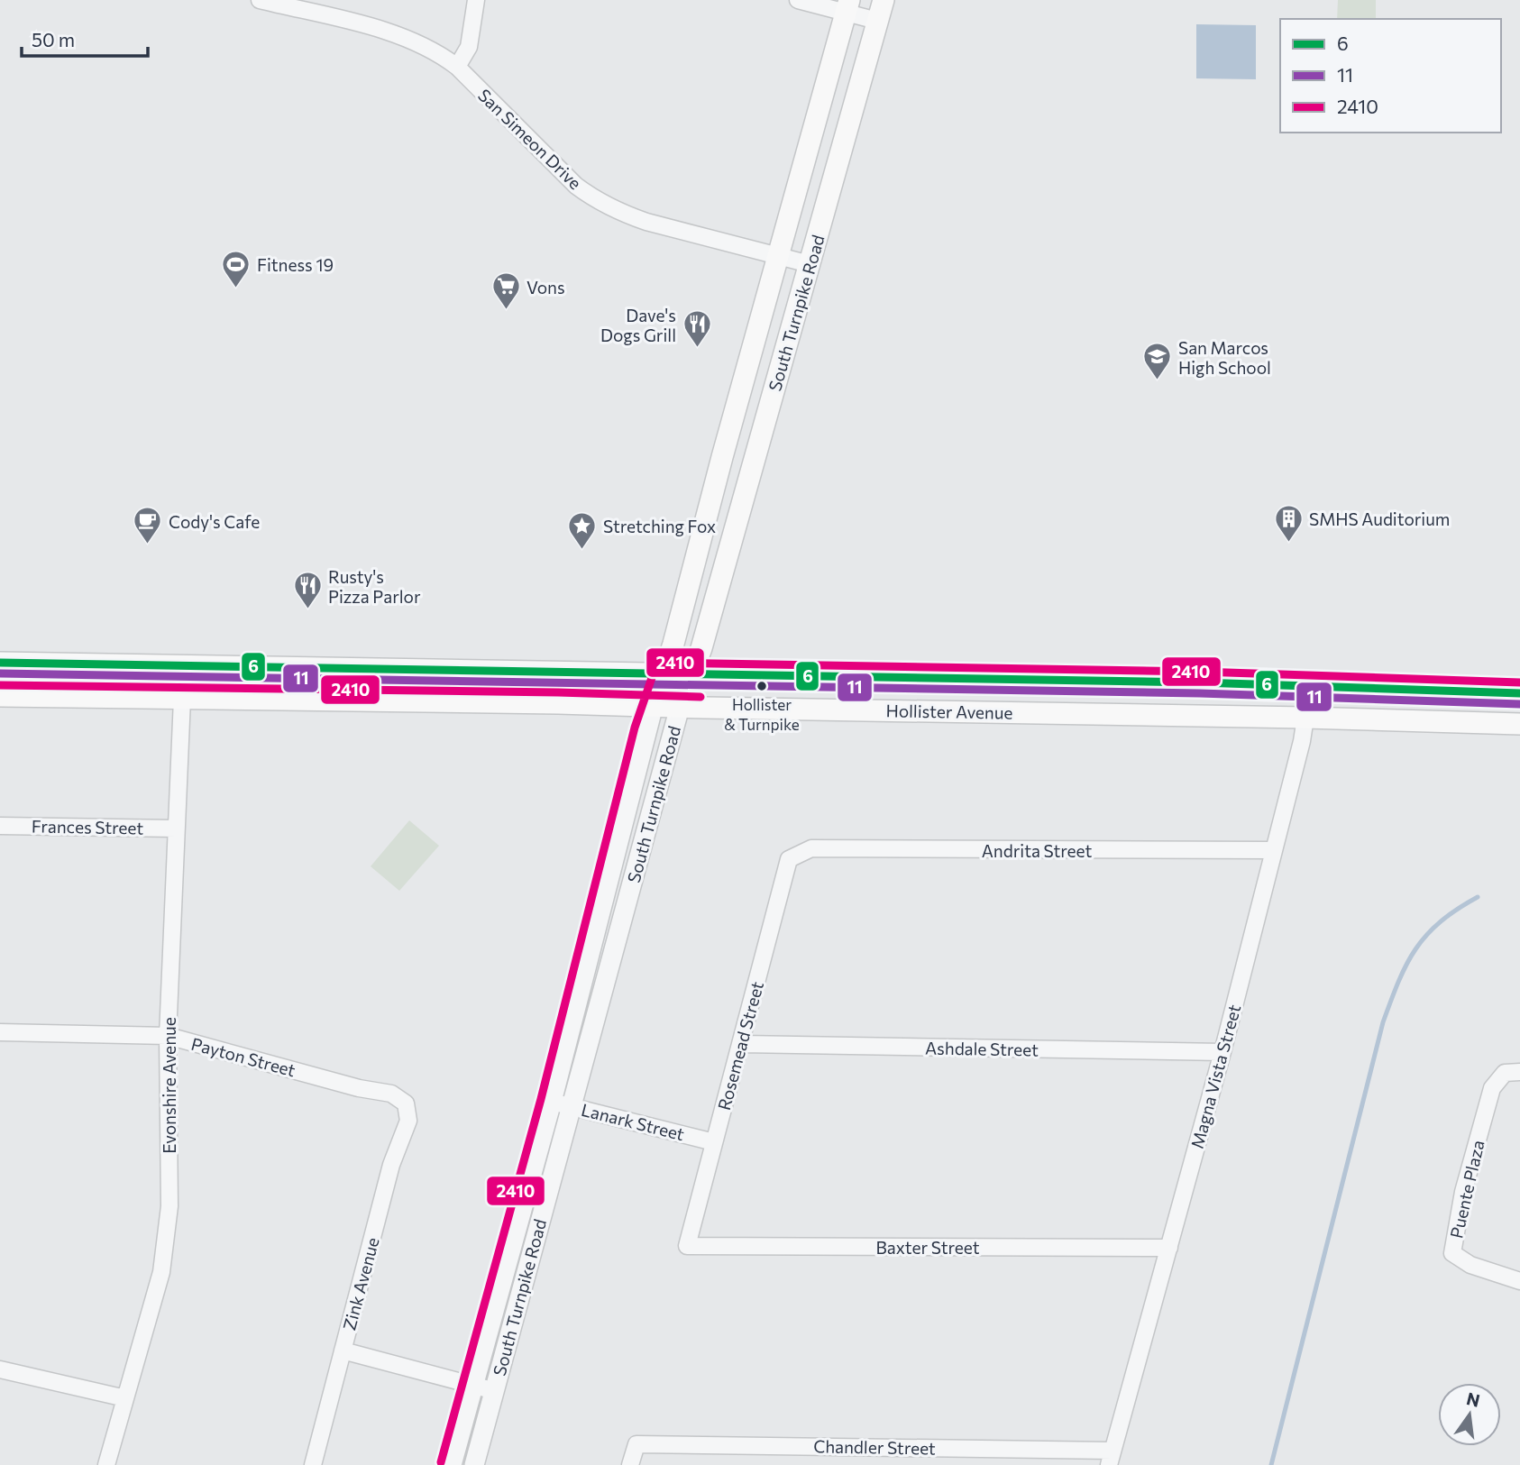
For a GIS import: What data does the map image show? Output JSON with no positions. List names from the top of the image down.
{
  "streets": {
    "main road": ["South Turnpike Road", "Hollister Avenue"],
    "street": [
      "San Simeon Drive",
      "Frances Street",
      "Andrita Street",
      "Rosemead Street",
      "Ashdale Street",
      "Payton Street",
      "Magna Vista Street",
      "Evonshire Avenue",
      "Lanark Street",
      "Puente Plaza",
      "Baxter Street",
      "Zink Avenue",
      "Chandler Street"
    ]
  },
  "crossings": [
    ["San Simeon Drive", "South Turnpike Road"],
    ["South Turnpike Road", "Hollister Avenue"],
    ["South Turnpike Road", "Lanark Street"],
    ["Hollister Avenue", "Magna Vista Street"],
    ["Hollister Avenue", "Evonshire Avenue"],
    ["Frances Street", "Evonshire Avenue"],
    ["Andrita Street", "Rosemead Street"],
    ["Andrita Street", "Magna Vista Street"],
    ["Rosemead Street", "Ashdale Street"],
    ["Rosemead Street", "Lanark Street"],
    ["Rosemead Street", "Baxter Street"],
    ["Ashdale Street", "Magna Vista Street"],
    ["Payton Street", "Evonshire Avenue"],
    ["Payton Street", "Zink Avenue"],
    ["Magna Vista Street", "Baxter Street"],
    ["Magna Vista Street", "Chandler Street"]
  ],
  "places": {
    "sports": ["Fitness 19"],
    "supermarket": ["Vons"],
    "restaurant": ["Dave's Dogs Grill", "Rusty's Pizza Parlor"],
    "school or university": ["San Marcos High School"],
    "building": ["SMHS Auditorium"],
    "cafe": ["Cody's Cafe"],
    "place": ["Stretching Fox"],
    "other": ["Hollister & Turnpike"]
  },
  "lines": ["transit line 6", "transit line 2410", "transit line 11"],
  "legend": ["6", "11", "2410"],
  "scale_bar": "50 m",
  "north": "top"
}
